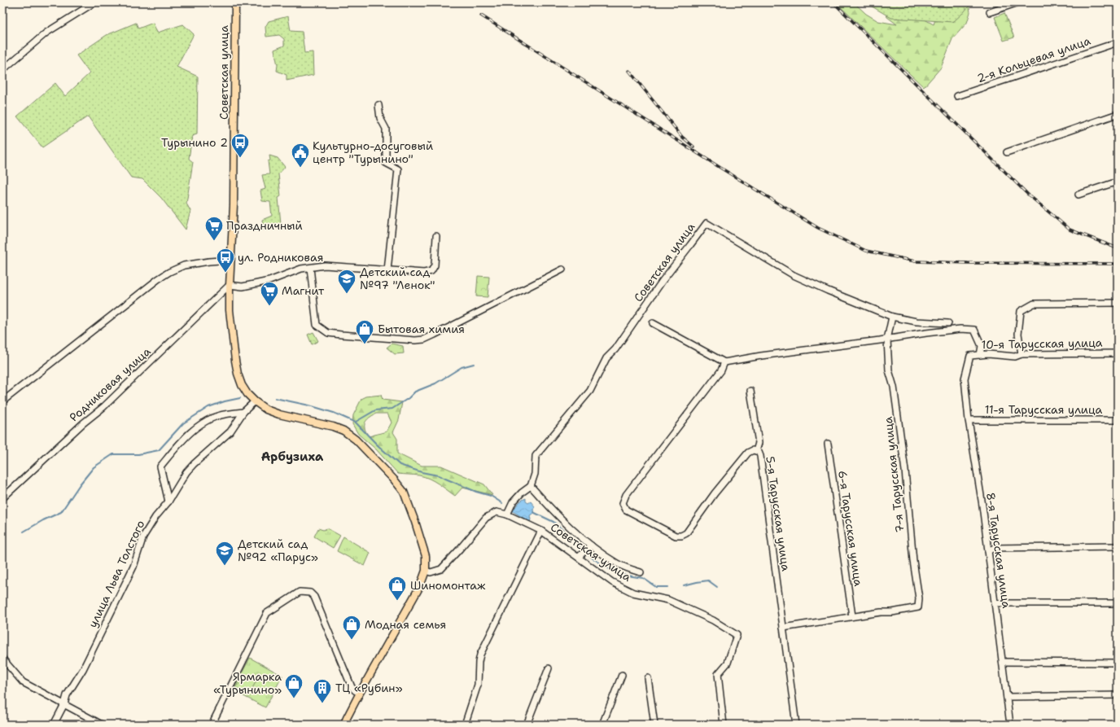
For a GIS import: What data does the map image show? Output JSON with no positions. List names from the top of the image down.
{
  "streets": {
    "main road": ["Советская улица"],
    "street": [
      "2-я Кольцевая улица",
      "10-я Тарусская улица",
      "Родниковая улица",
      "11-я Тарусская улица",
      "7-я Тарусская улица",
      "5-я Тарусская улица",
      "6-я Тарусская улица",
      "8-я Тарусская улица",
      "улица Льва Толстого"
    ]
  },
  "crossings": [
    ["Советская улица", "Родниковая улица"],
    ["Советская улица", "7-я Тарусская улица"],
    ["Советская улица", "улица Льва Толстого"],
    ["10-я Тарусская улица", "8-я Тарусская улица"],
    ["11-я Тарусская улица", "8-я Тарусская улица"],
    ["7-я Тарусская улица", "6-я Тарусская улица"]
  ],
  "districts": ["Арбузиха"],
  "places": {
    "bus stop": ["Турынино 2", "ул. Родниковая"],
    "public building": ["Культурно-досуговый центр \"Турынино\""],
    "supermarket": ["Праздничный", "Магнит"],
    "school or university": ["Детский сад №97 \"Ленок\"", "Детский сад №92 «Парус»"],
    "shop": [
      "Бытовая химия",
      "Шиномонтаж",
      "Модная семья",
      "Ярмарка «Турынино»"
    ],
    "building": ["ТЦ «Рубин»"]
  }
}
